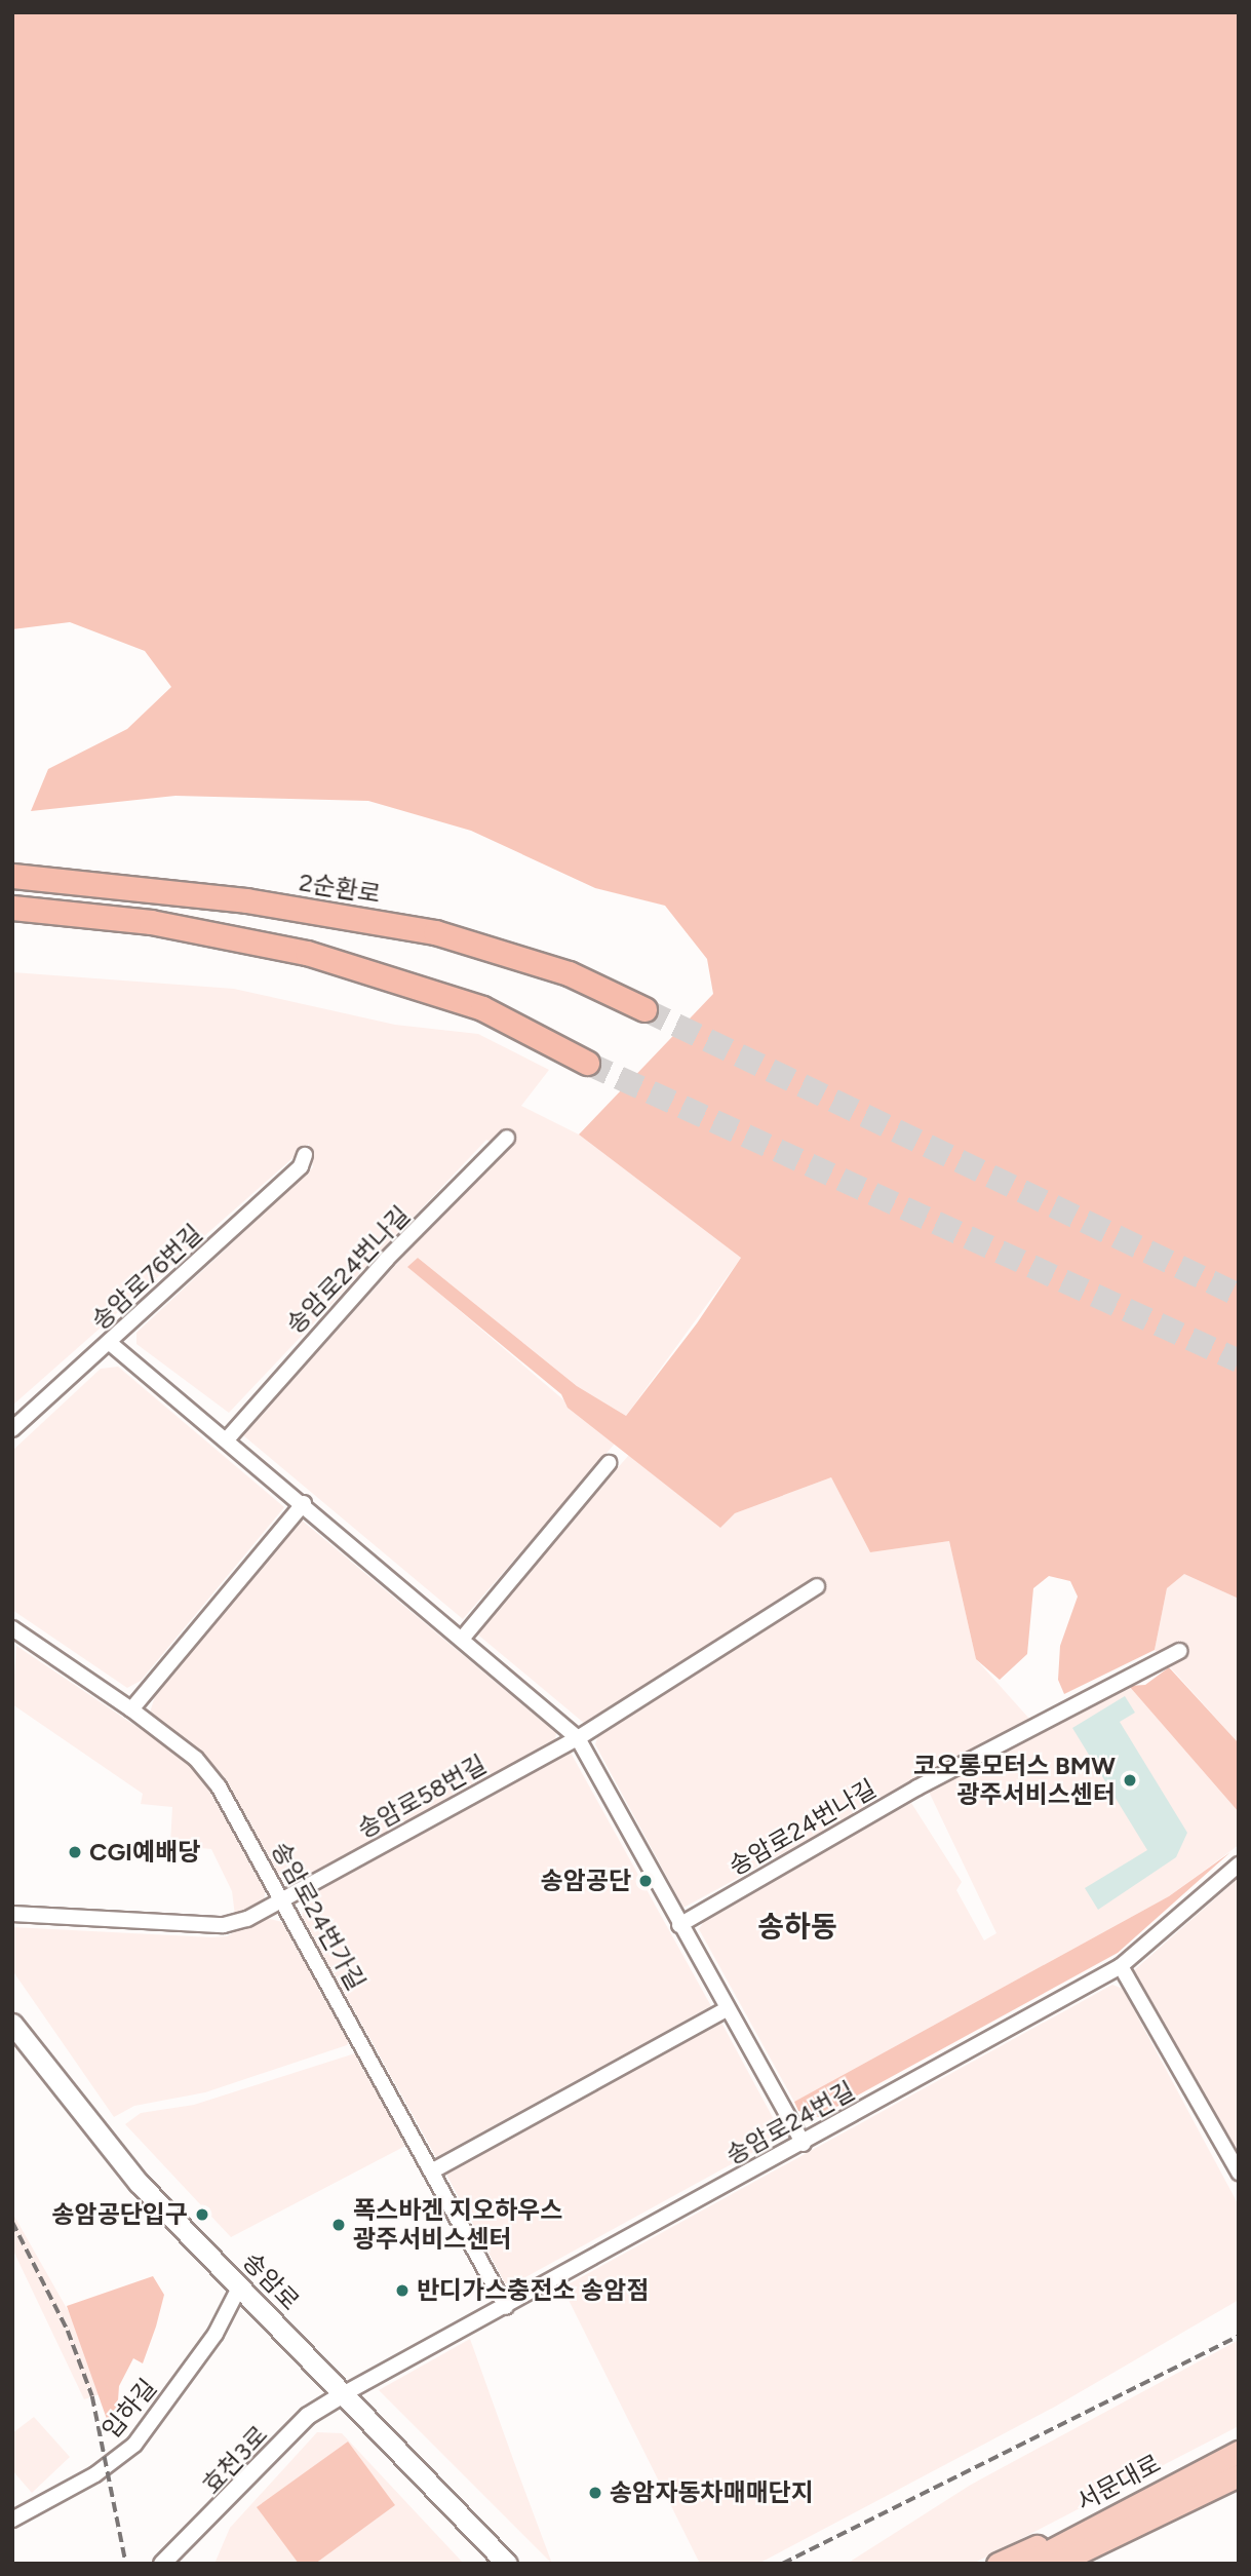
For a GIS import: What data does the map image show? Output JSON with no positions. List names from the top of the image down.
{
  "streets": {
    "highway": ["2순환로"],
    "main road": ["송암로", "서문대로"],
    "street": [
      "송암로24번나길",
      "송암로76번길",
      "송암로58번길",
      "송암로24번가길",
      "송암로24번길",
      "입하길",
      "효천3로"
    ]
  },
  "crossings": [
    ["송암로58번길", "송암로24번가길"],
    ["송암로24번가길", "송암로24번길"],
    ["송암로24번길", "송암로"],
    ["송암로24번길", "효천3로"],
    ["송암로", "입하길"],
    ["송암로", "효천3로"]
  ],
  "districts": ["송하동"],
  "places": [
    "코오롱모터스 BMW 광주서비스센터",
    "CGI예배당",
    "송암공단",
    "송암공단입구",
    "폭스바겐 지오하우스 광주서비스센터",
    "반디가스충전소 송암점",
    "송암자동차매매단지"
  ]
}
